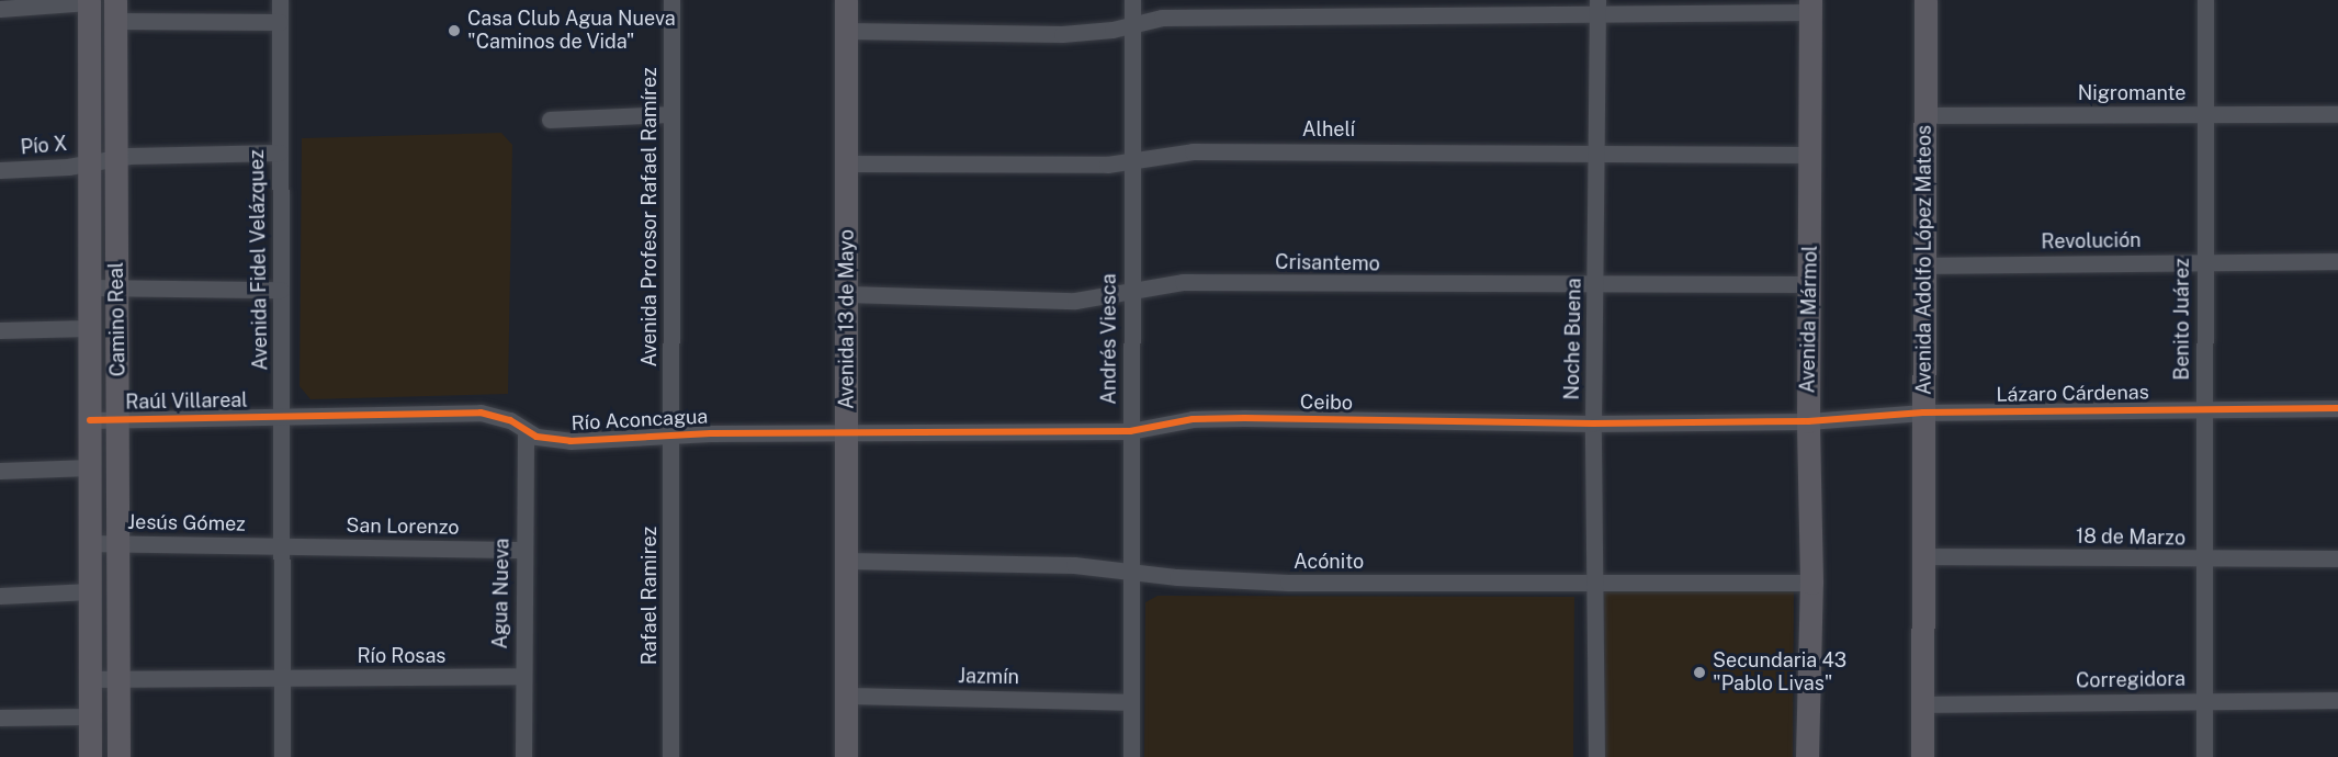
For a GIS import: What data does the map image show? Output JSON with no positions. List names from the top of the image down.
{
  "streets": {
    "street": [
      "Nigromante",
      "Alhelí",
      "Pío X",
      "Avenida Profesor Rafael Ramírez",
      "Revolución",
      "Avenida Fidel Velázquez",
      "Avenida Adolfo López Mateos",
      "Crisantemo",
      "Camino Real",
      "Avenida 13 de Mayo",
      "Avenida Mármol",
      "Benito Juárez",
      "Andrés Viesca",
      "Noche Buena",
      "Lázaro Cárdenas",
      "Raúl Villareal",
      "Ceibo",
      "Río Aconcagua",
      "Jesús Gómez",
      "San Lorenzo",
      "18 de Marzo",
      "Acónito",
      "Agua Nueva",
      "Rafael Ramirez",
      "Río Rosas",
      "Jazmín",
      "Corregidora"
    ]
  },
  "crossings": [
    ["Nigromante", "Avenida Adolfo López Mateos"],
    ["Nigromante", "Benito Juárez"],
    ["Alhelí", "Avenida 13 de Mayo"],
    ["Alhelí", "Avenida Mármol"],
    ["Alhelí", "Andrés Viesca"],
    ["Alhelí", "Noche Buena"],
    ["Pío X", "Avenida Fidel Velázquez"],
    ["Pío X", "Camino Real"],
    ["Avenida Profesor Rafael Ramírez", "Río Aconcagua"],
    ["Avenida Profesor Rafael Ramírez", "Rafael Ramirez"],
    ["Revolución", "Avenida Adolfo López Mateos"],
    ["Revolución", "Benito Juárez"],
    ["Avenida Fidel Velázquez", "Raúl Villareal"],
    ["Avenida Fidel Velázquez", "Río Aconcagua"],
    ["Avenida Fidel Velázquez", "Jesús Gómez"],
    ["Avenida Fidel Velázquez", "San Lorenzo"],
    ["Avenida Fidel Velázquez", "Río Rosas"],
    ["Avenida Adolfo López Mateos", "Lázaro Cárdenas"],
    ["Avenida Adolfo López Mateos", "18 de Marzo"],
    ["Avenida Adolfo López Mateos", "Corregidora"],
    ["Crisantemo", "Avenida 13 de Mayo"],
    ["Crisantemo", "Avenida Mármol"],
    ["Crisantemo", "Andrés Viesca"],
    ["Crisantemo", "Noche Buena"],
    ["Camino Real", "Raúl Villareal"],
    ["Camino Real", "Jesús Gómez"],
    ["Camino Real", "Río Rosas"],
    ["Avenida 13 de Mayo", "Ceibo"],
    ["Avenida 13 de Mayo", "Río Aconcagua"],
    ["Avenida 13 de Mayo", "Acónito"],
    ["Avenida 13 de Mayo", "Jazmín"],
    ["Avenida Mármol", "Lázaro Cárdenas"],
    ["Avenida Mármol", "Ceibo"],
    ["Avenida Mármol", "Acónito"],
    ["Benito Juárez", "Lázaro Cárdenas"],
    ["Benito Juárez", "18 de Marzo"],
    ["Benito Juárez", "Corregidora"],
    ["Andrés Viesca", "Ceibo"],
    ["Andrés Viesca", "Acónito"],
    ["Andrés Viesca", "Jazmín"],
    ["Noche Buena", "Ceibo"],
    ["Noche Buena", "Acónito"],
    ["Lázaro Cárdenas", "Ceibo"],
    ["Raúl Villareal", "Río Aconcagua"],
    ["Ceibo", "Río Aconcagua"],
    ["Río Aconcagua", "Agua Nueva"],
    ["Río Aconcagua", "Rafael Ramirez"],
    ["Jesús Gómez", "San Lorenzo"],
    ["San Lorenzo", "Agua Nueva"],
    ["Agua Nueva", "Río Rosas"]
  ],
  "places": ["Casa Club Agua Nueva \"Caminos de Vida\"", "Secundaria 43 \"Pablo Livas\""]
}
